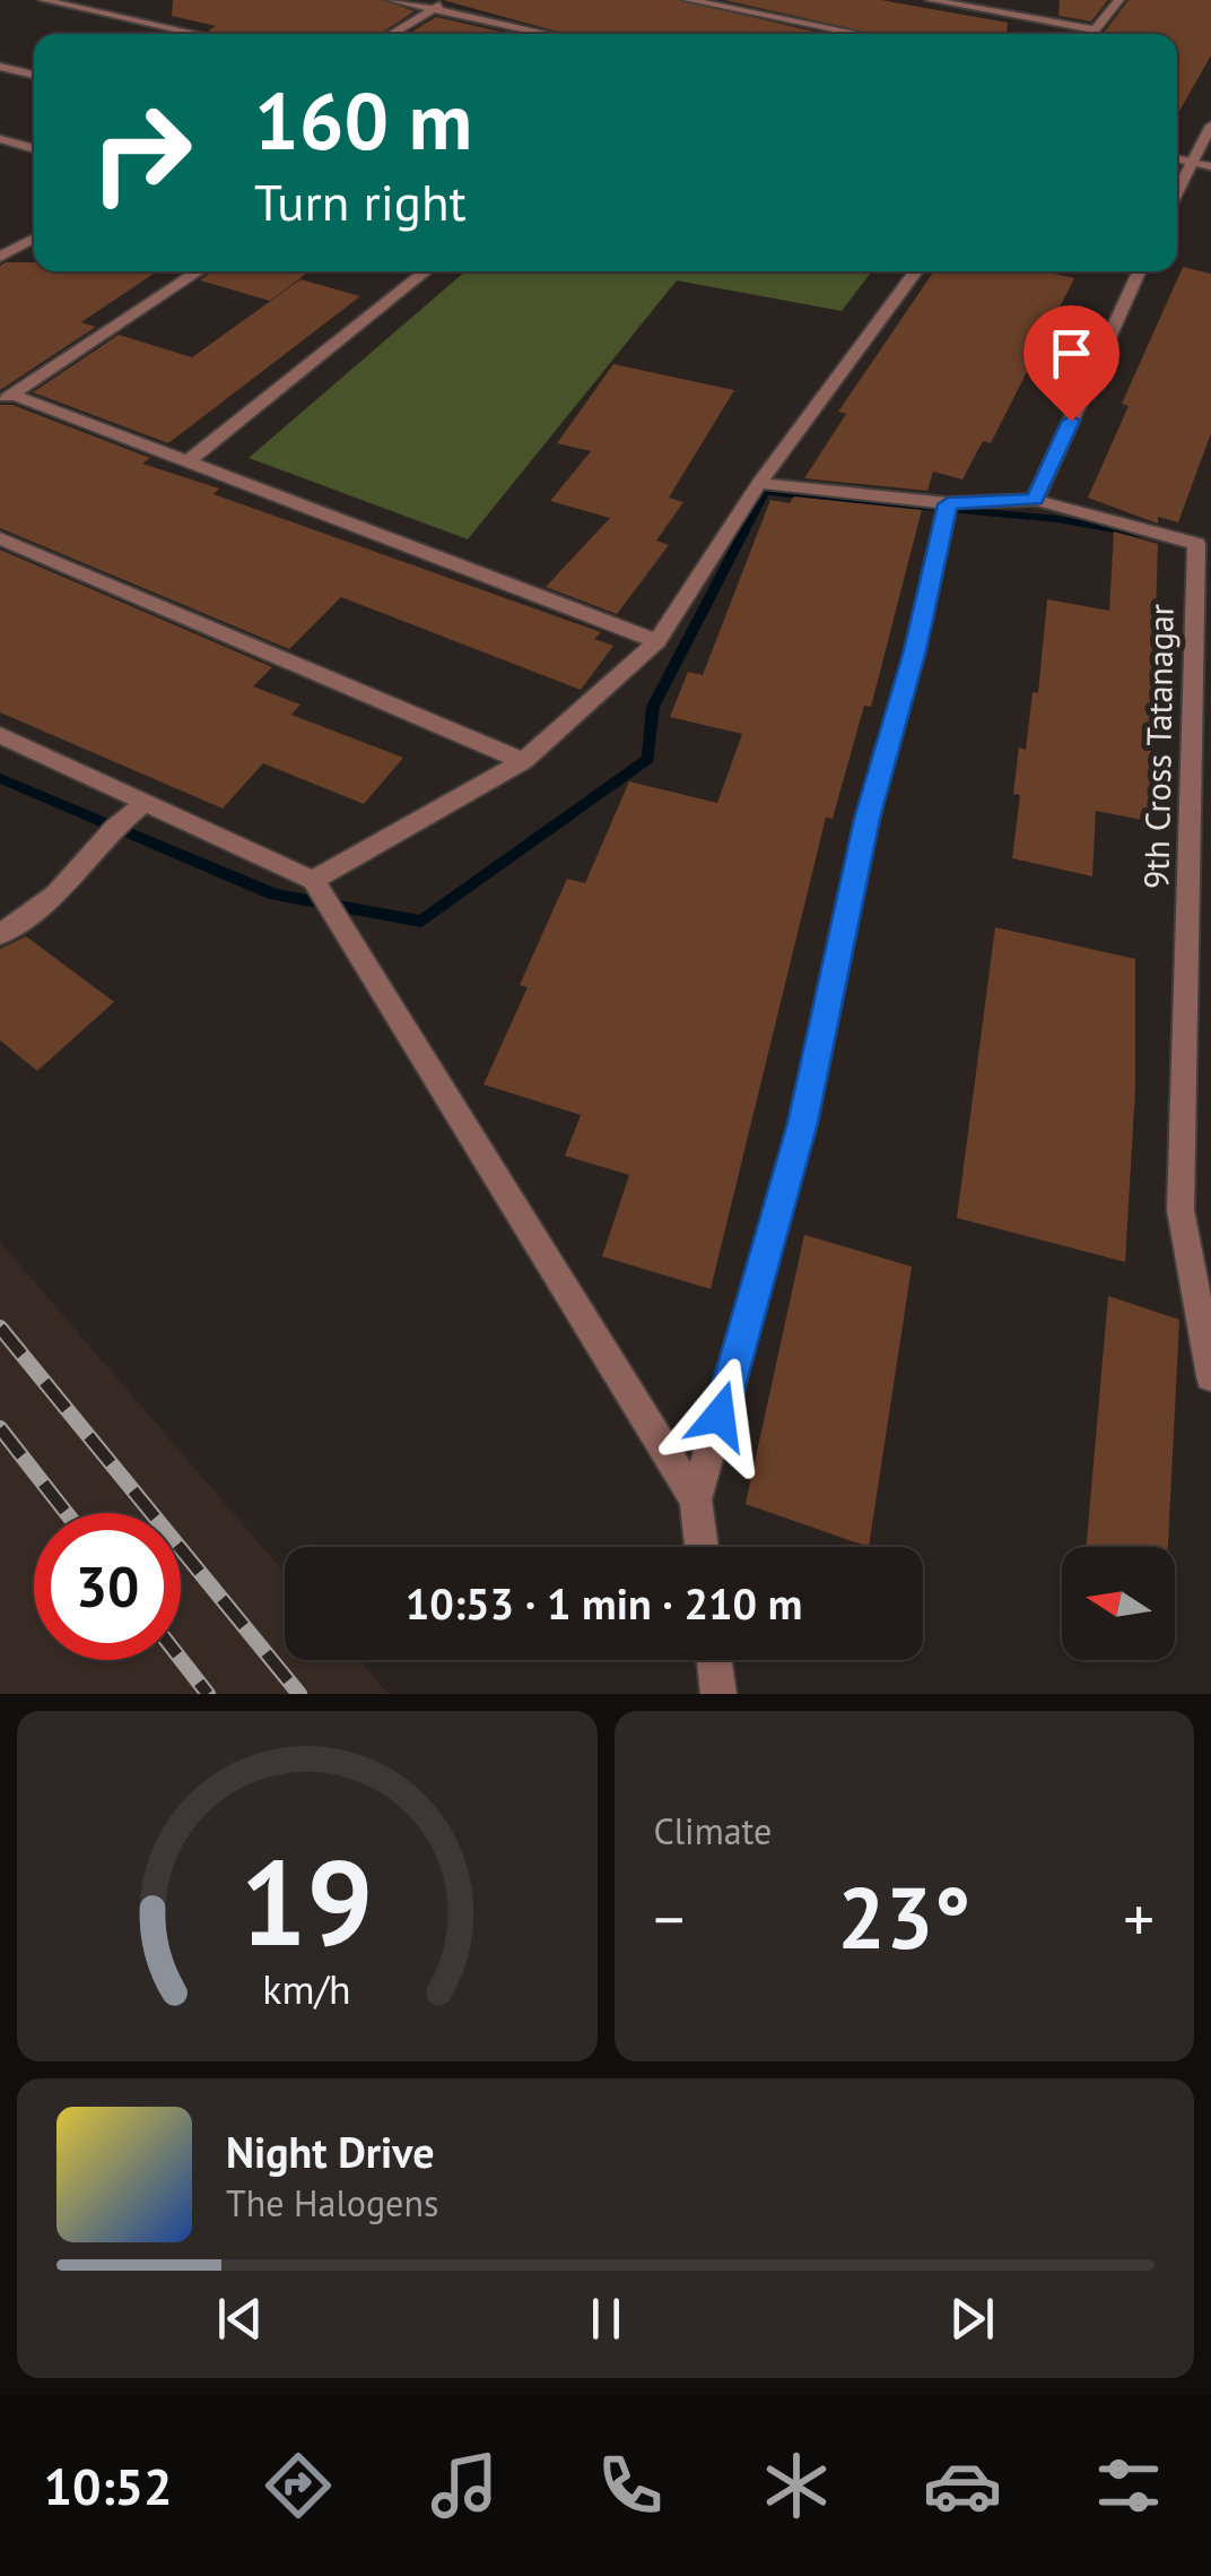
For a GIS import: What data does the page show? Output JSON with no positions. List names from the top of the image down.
{
  "streets": {
    "street": ["9th Cross Tatanagar"]
  },
  "north": "left",
  "page": {
    "turn": ["160 m", "Turn right"],
    "limit": "30",
    "trip": "10:53 · 1 min · 210 m",
    "tile": "Climate",
    "heat": ["−", "23°", "+"],
    "song": ["Night Drive", "The Halogens"],
    "tabs": "10:52",
    "gauge": ["19", "km/h"]
  }
}
